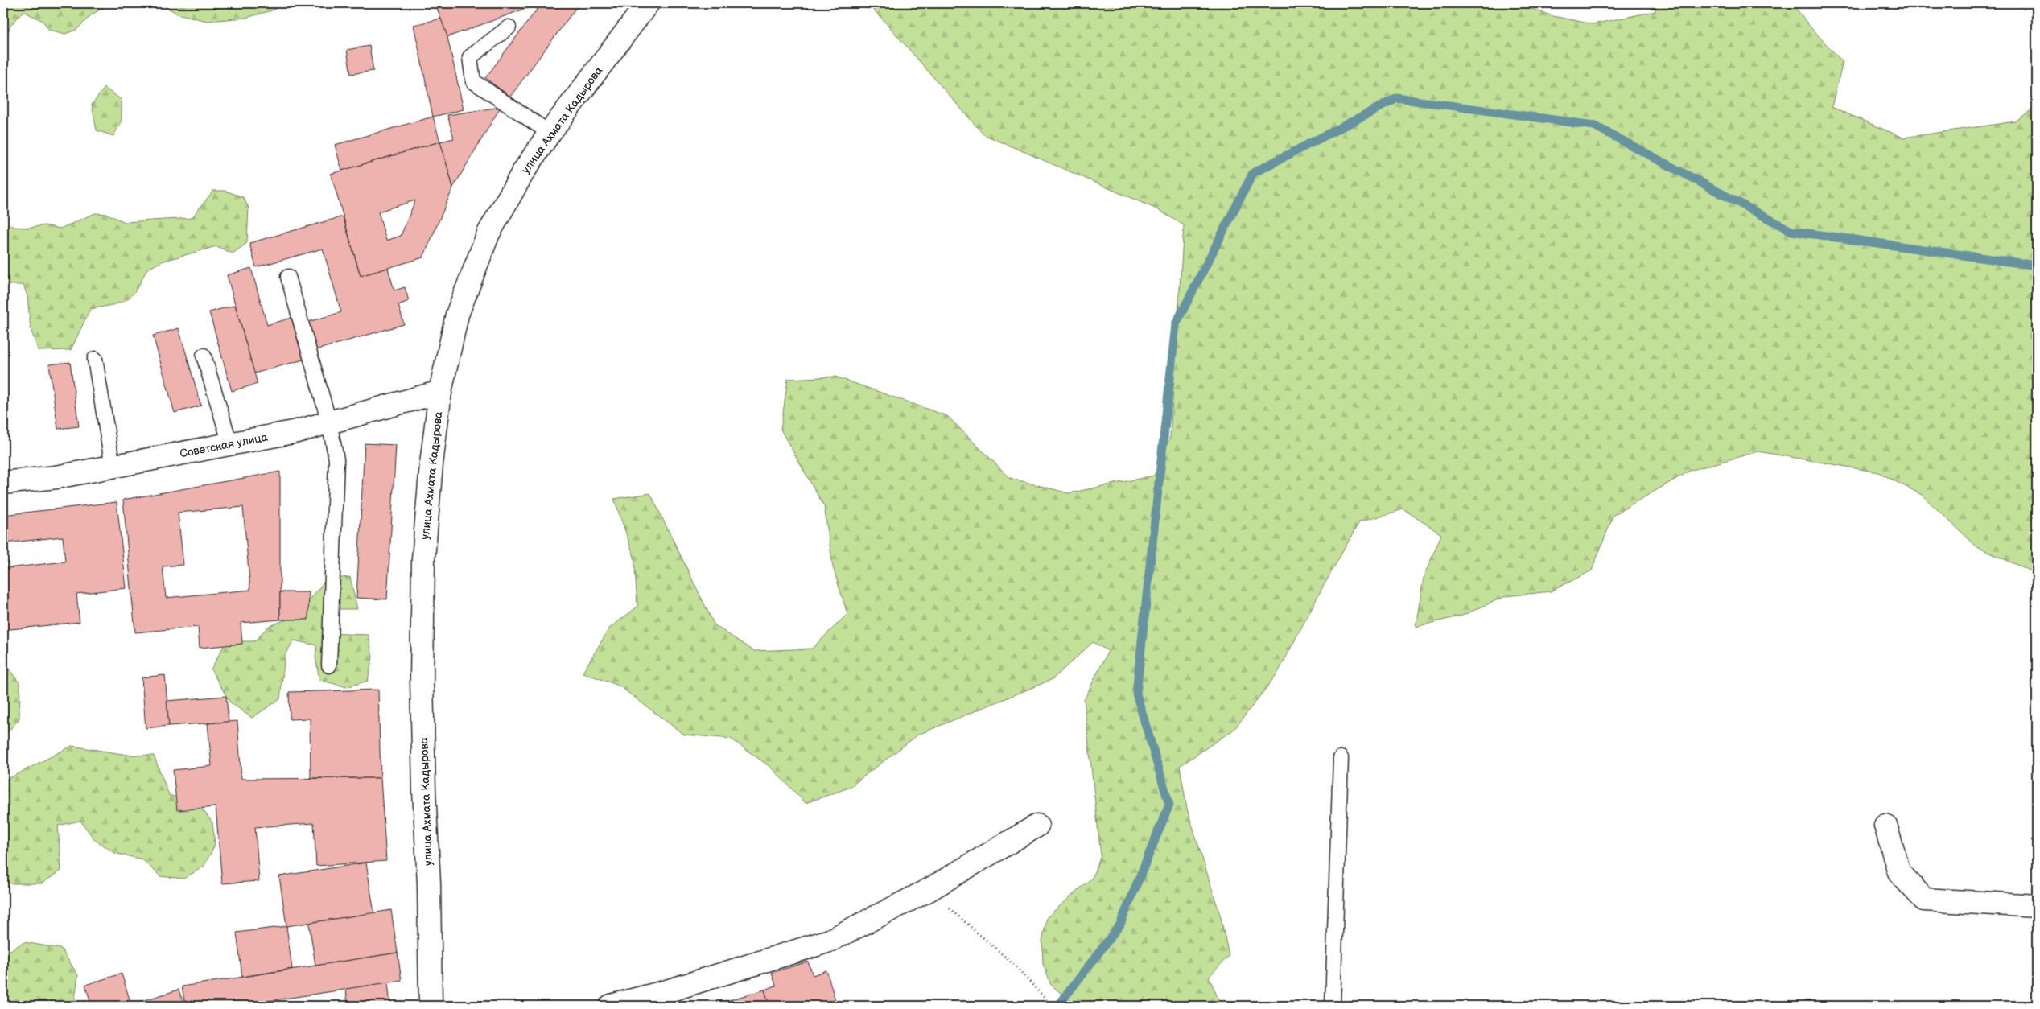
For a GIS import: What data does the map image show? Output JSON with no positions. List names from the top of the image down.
{
  "streets": {
    "street": ["улица Ахмата Кадырова", "Советская улица"]
  },
  "crossings": [
    ["улица Ахмата Кадырова", "Советская улица"]
  ]
}
